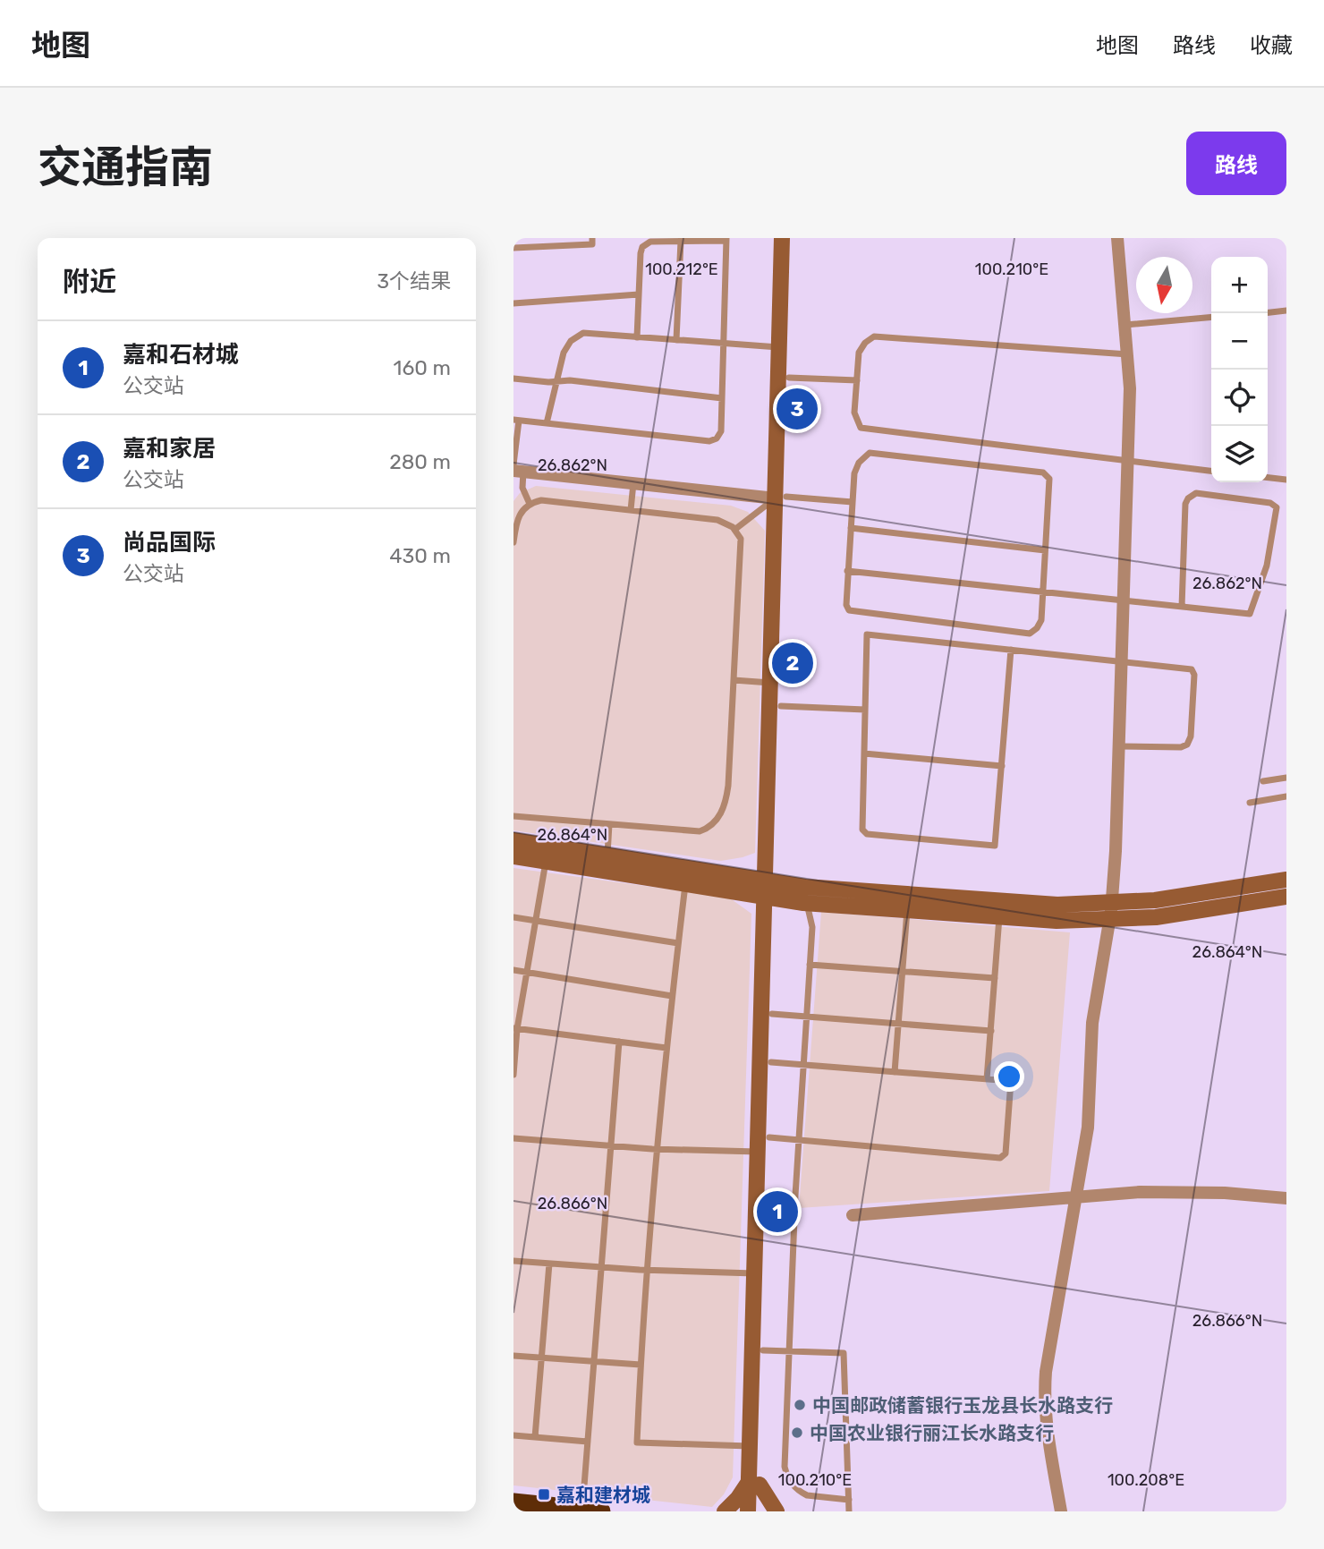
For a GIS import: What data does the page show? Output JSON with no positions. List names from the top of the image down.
{
  "places": {
    "other": ["中国邮政储蓄银行玉龙县长水路支行", "中国农业银行丽江长水路支行"],
    "transit": ["嘉和建材城"]
  },
  "north": "bottom",
  "page": {
    "header": "地图",
    "nav": ["地图", "路线", "收藏"],
    "title": "交通指南",
    "buttons": "路线",
    "heading": ["附近", "3个结果"],
    "map_buttons": ["+", "−"],
    "list": [
      {
        "mark": "1",
        "name": "嘉和石材城",
        "note": "公交站",
        "value": "160 m"
      },
      {
        "mark": "2",
        "name": "嘉和家居",
        "note": "公交站",
        "value": "280 m"
      },
      {
        "mark": "3",
        "name": "尚品国际",
        "note": "公交站",
        "value": "430 m"
      }
    ],
    "pins": ["3", "2", "1"]
  },
  "coordinates": [
    "100.212°E",
    "100.210°E",
    "26.862°N",
    "26.864°N",
    "26.866°N",
    "100.208°E"
  ]
}
